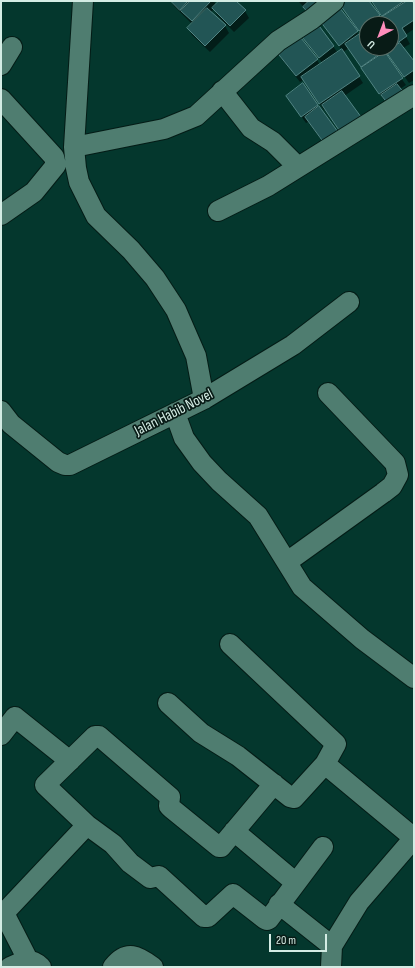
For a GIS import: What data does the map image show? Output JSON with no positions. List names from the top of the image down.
{
  "streets": {
    "street": ["Jalan Habib Novel"]
  },
  "scale_bar": "20 m",
  "north": "bottom left"
}
